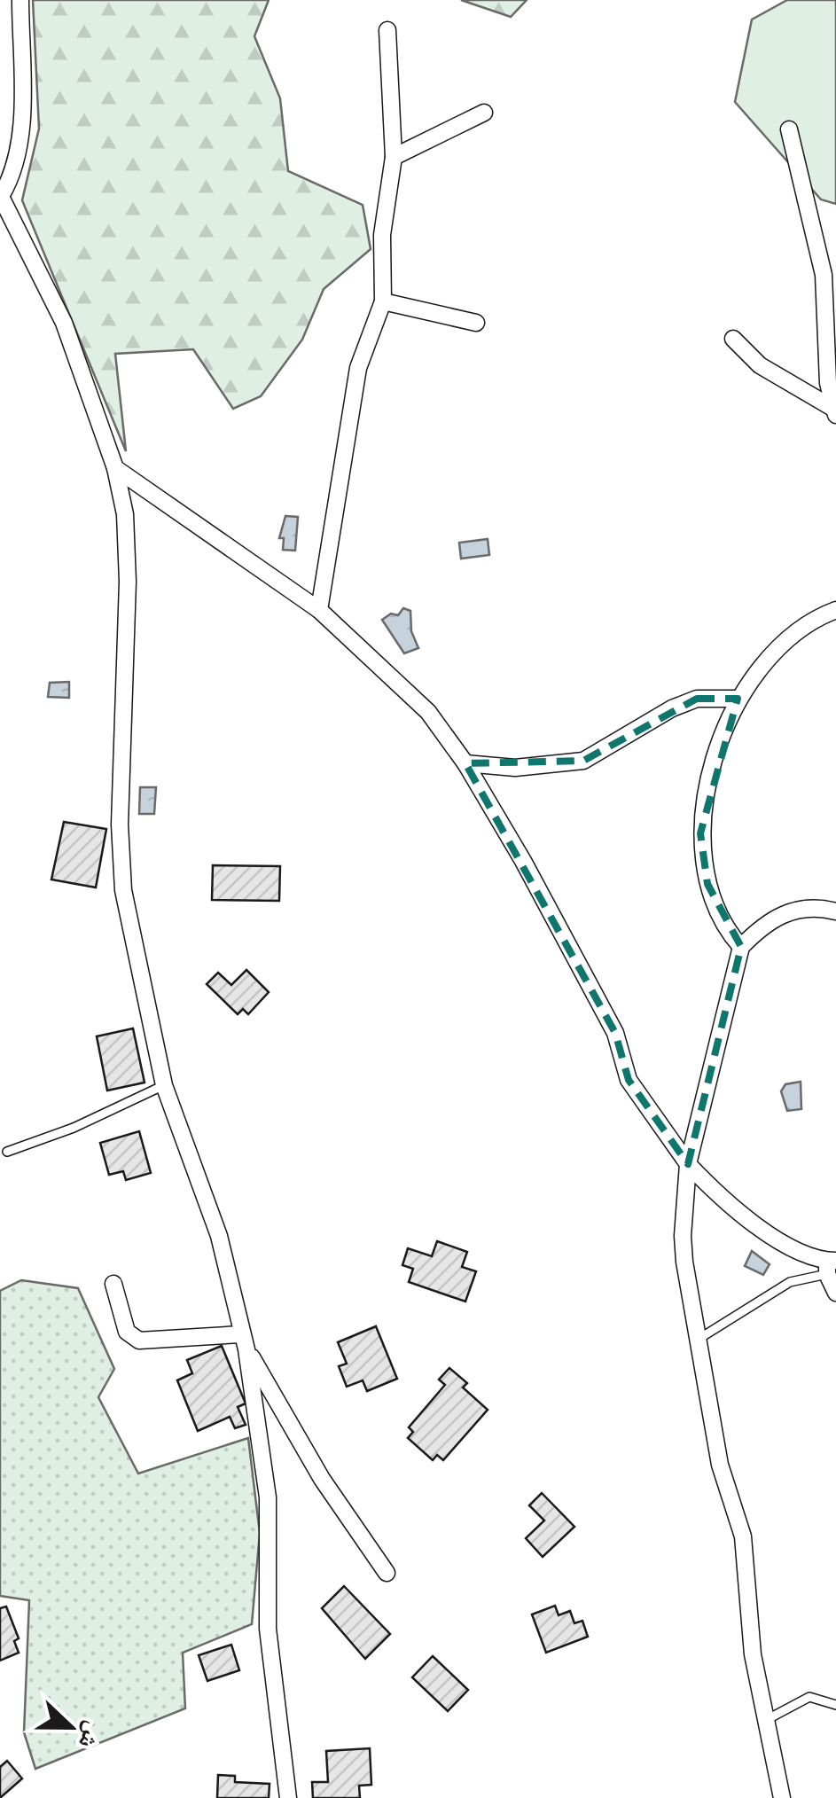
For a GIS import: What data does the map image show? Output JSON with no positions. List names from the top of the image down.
{
  "north": "right"
}
